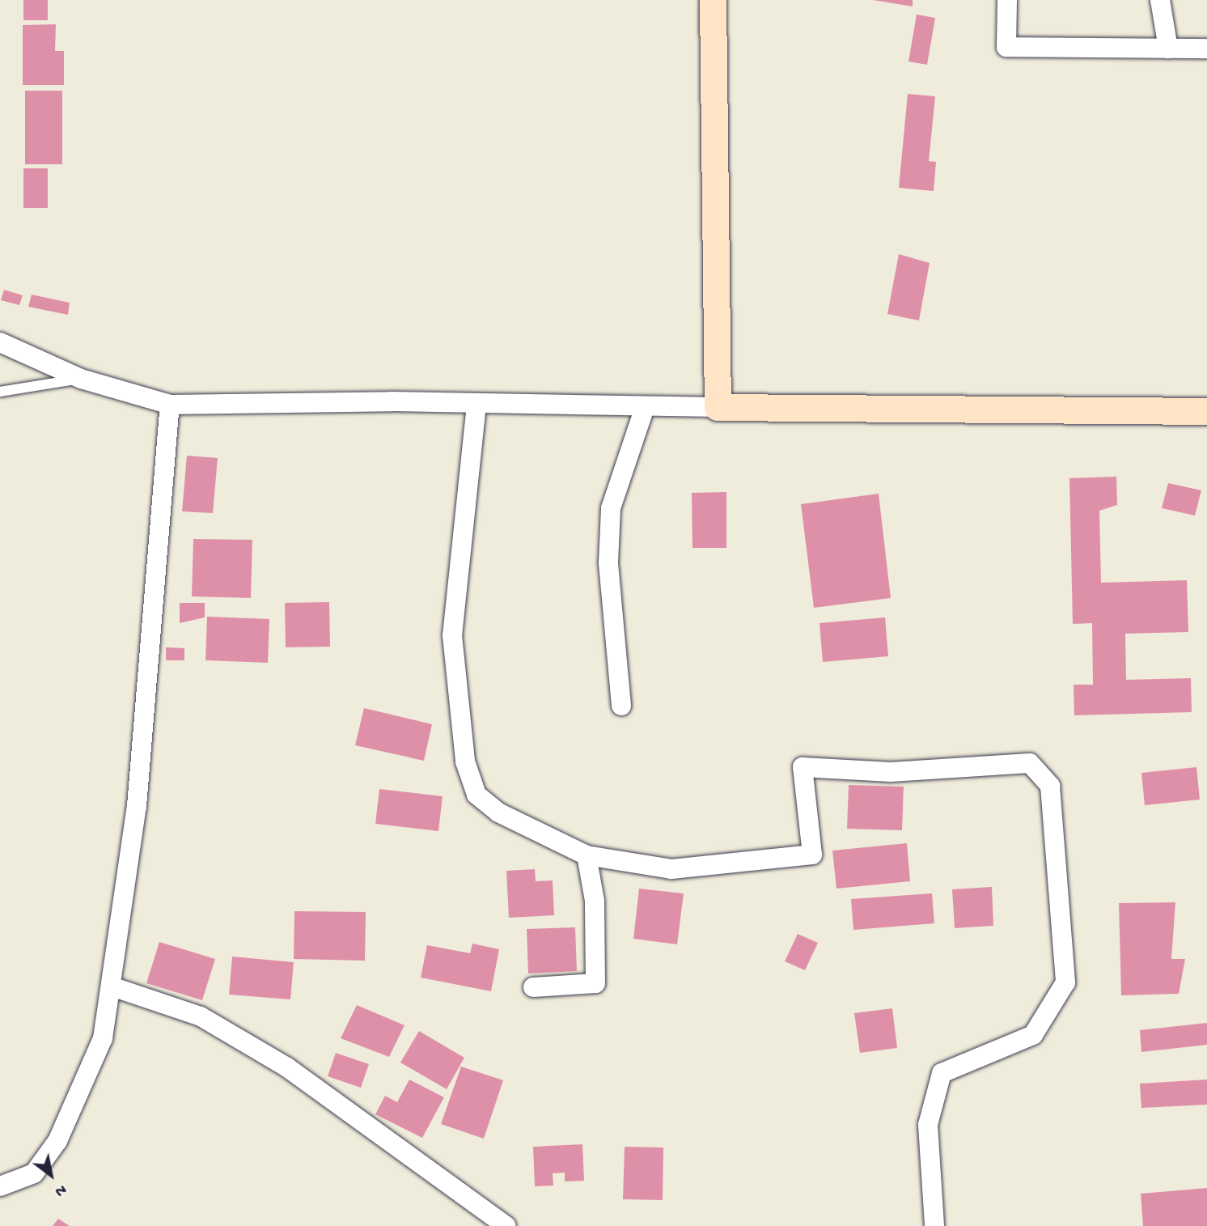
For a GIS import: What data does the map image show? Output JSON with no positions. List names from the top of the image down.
{
  "north": "bottom right"
}
